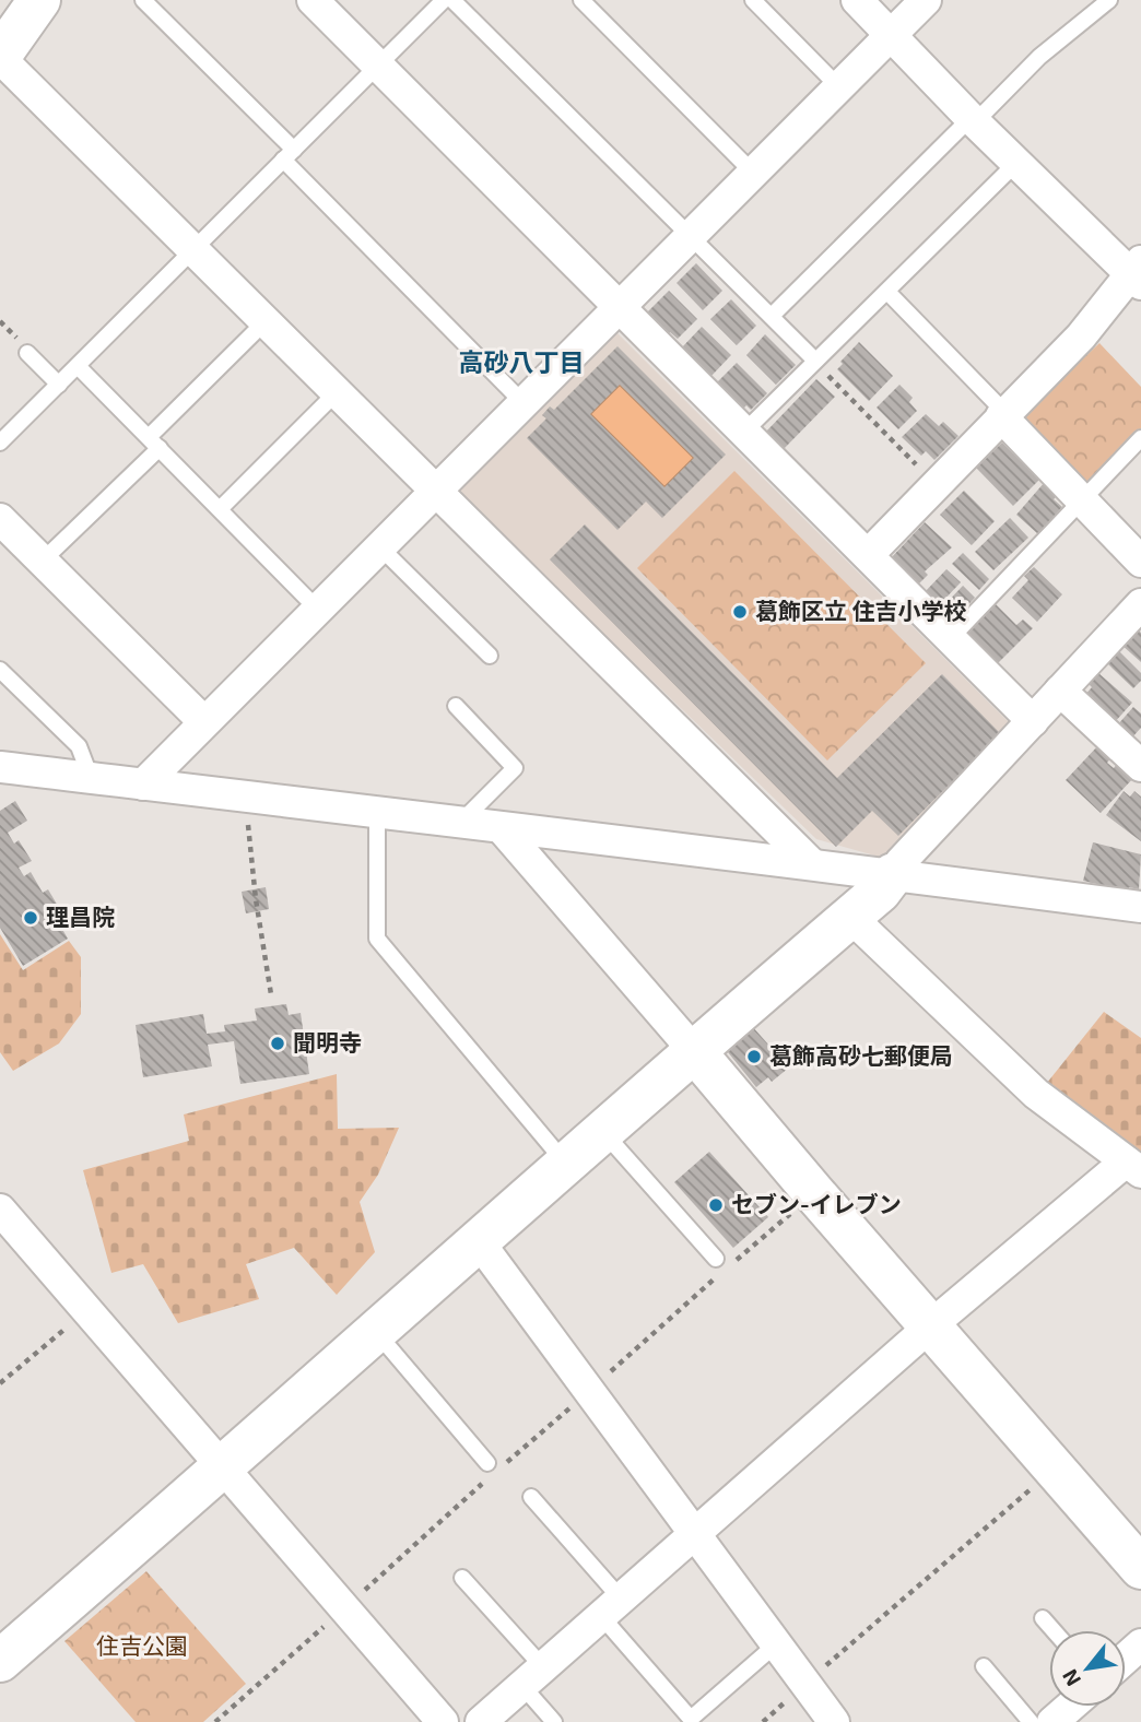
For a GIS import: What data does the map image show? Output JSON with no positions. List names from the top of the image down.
{
  "districts": ["高砂八丁目"],
  "parks": ["住吉公園"],
  "places": [
    "葛飾区立 住吉小学校",
    "理昌院",
    "聞明寺",
    "葛飾高砂七郵便局",
    "セブン-イレブン"
  ],
  "north": "bottom left"
}
